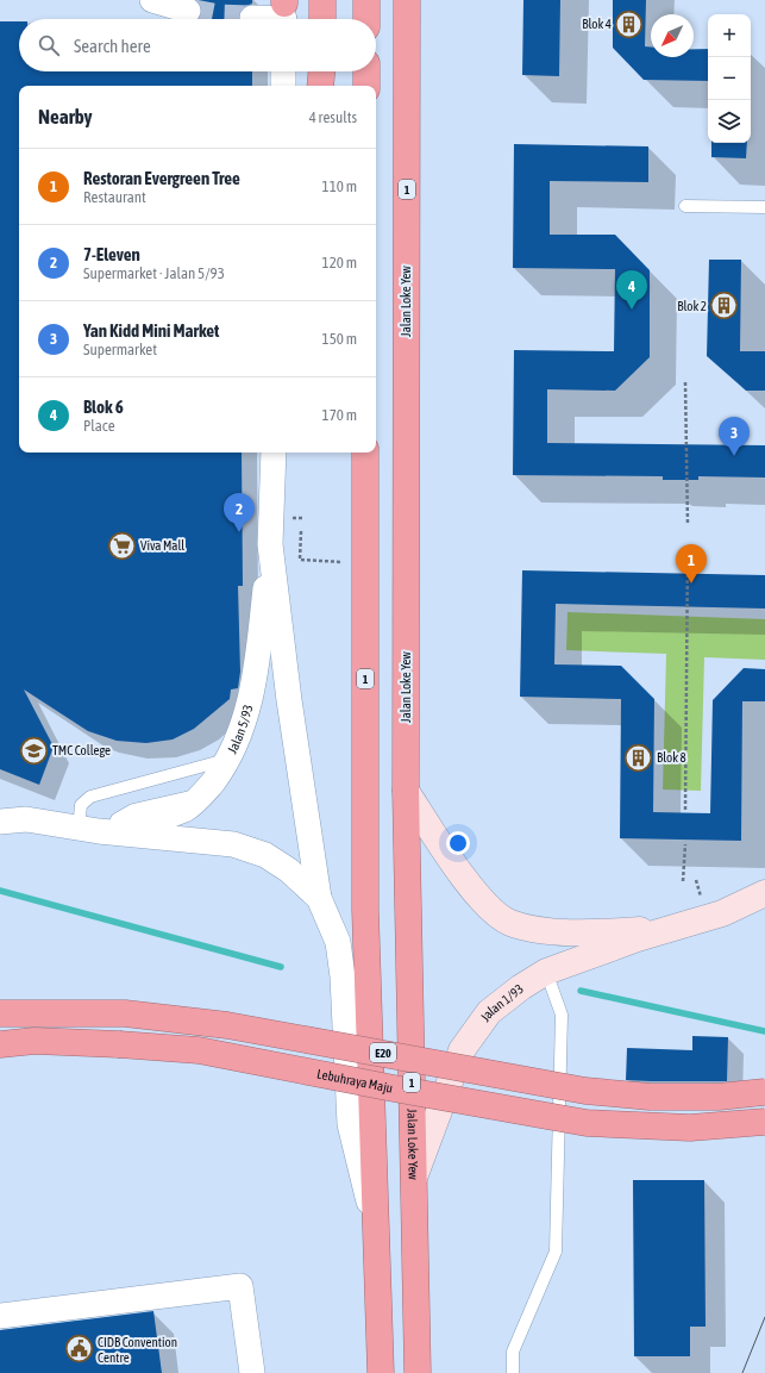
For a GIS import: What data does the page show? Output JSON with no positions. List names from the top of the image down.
{
  "streets": {
    "highway": [
      "1",
      "Jalan Loke Yew",
      "E20",
      "Lebuhraya Maju"
    ],
    "street": ["Jalan 5/93", "Jalan 1/93"]
  },
  "crossings": [
    ["1", "Jalan 5/93"],
    ["Jalan Loke Yew", "Jalan 1/93"]
  ],
  "places": {
    "building": ["Blok 4", "Blok 2", "Blok 8"],
    "supermarket": ["Viva Mall"],
    "school or university": ["TMC College"],
    "public building": ["CIDB Convention Centre"]
  },
  "north": "bottom left",
  "page": {
    "map_buttons": ["+", "−"],
    "search": "Search here",
    "heading": ["Nearby", "4 results"],
    "list": [
      {
        "mark": "1",
        "name": "Restoran Evergreen Tree",
        "note": "Restaurant",
        "value": "110 m"
      },
      {
        "mark": "2",
        "name": "7-Eleven",
        "note": "Supermarket · Jalan 5/93",
        "value": "120 m"
      },
      {
        "mark": "3",
        "name": "Yan Kidd Mini Market",
        "note": "Supermarket",
        "value": "150 m"
      },
      {
        "mark": "4",
        "name": "Blok 6",
        "note": "Place",
        "value": "170 m"
      }
    ],
    "pins": [
      "4",
      "3",
      "2",
      "1"
    ]
  }
}
